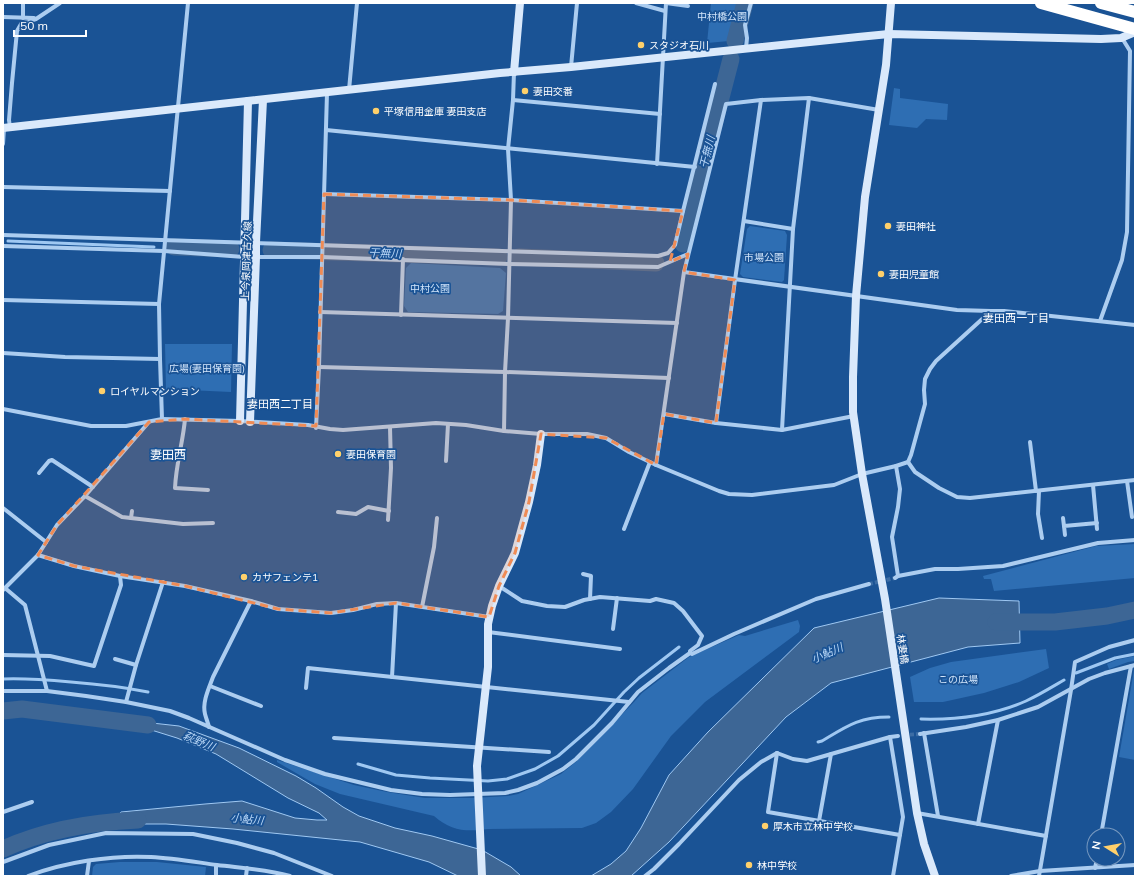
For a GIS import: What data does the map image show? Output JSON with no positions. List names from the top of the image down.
{
  "streets": {
    "street": ["上今泉岡津古久線", "林妻橋"]
  },
  "districts": ["妻田西一丁目", "妻田西二丁目", "妻田西"],
  "water": ["干無川", "小鮎川", "萩野川"],
  "parks": [
    "中村橋公園",
    "市場公園",
    "中村公園",
    "広場(妻田保育園)",
    "この広場"
  ],
  "places": [
    "スタジオ石川",
    "妻田交番",
    "平塚信用金庫 妻田支店",
    "妻田神社",
    "妻田児童館",
    "ロイヤルマンション",
    "妻田保育園",
    "カサフェンテ1",
    "厚木市立林中学校",
    "林中学校"
  ],
  "scale_bar": "50 m",
  "north": "left"
}
